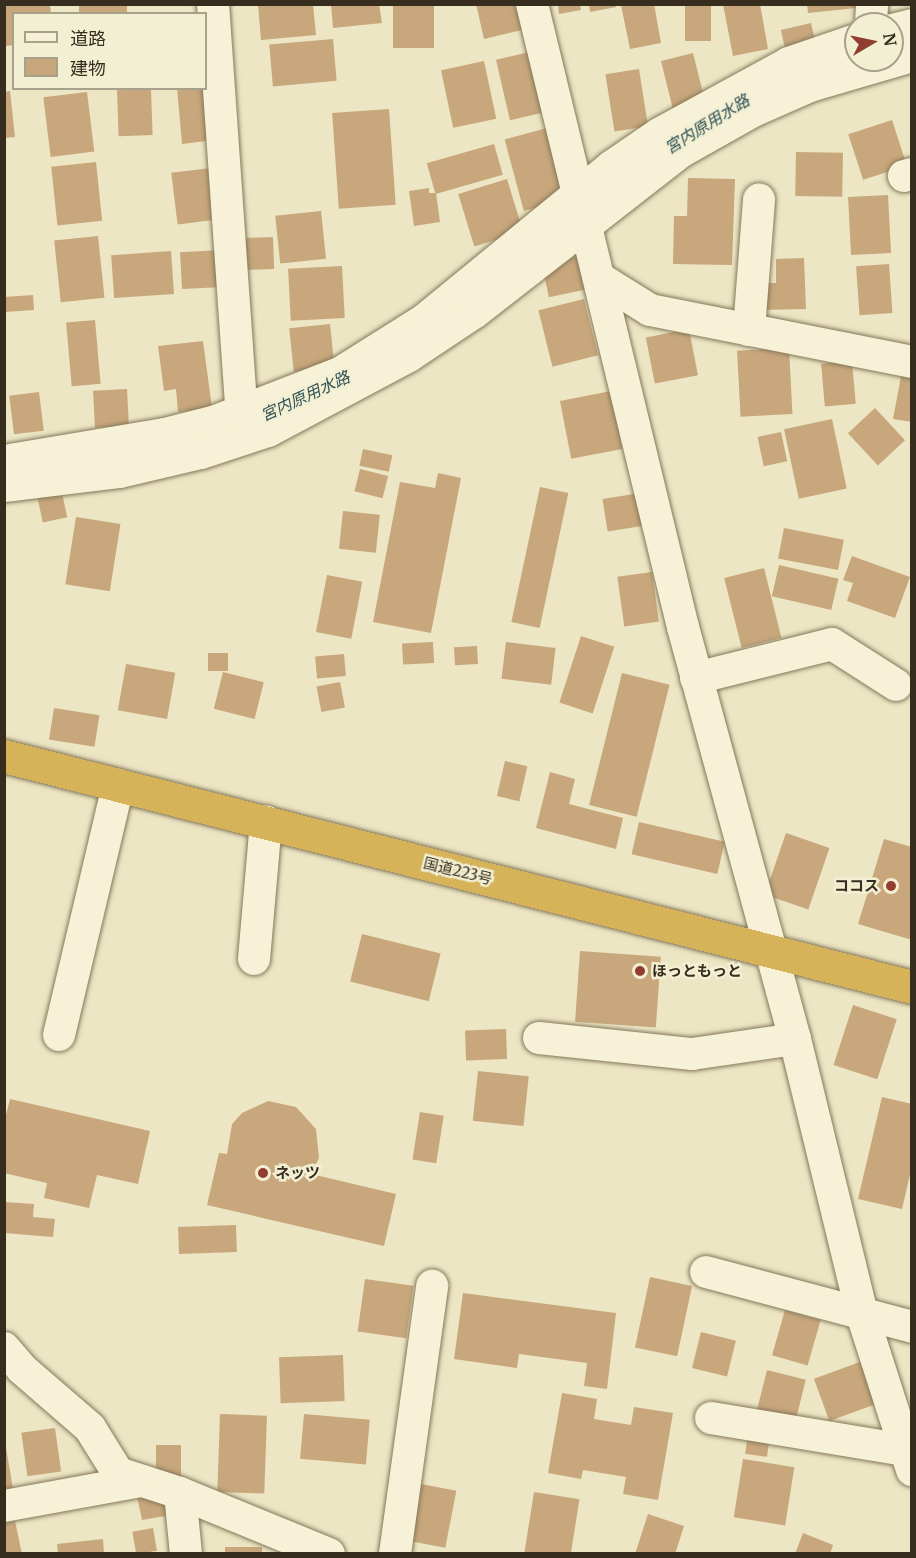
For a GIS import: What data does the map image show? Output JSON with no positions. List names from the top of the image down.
{
  "streets": {
    "highway": ["国道223号"]
  },
  "water": ["宮内原用水路"],
  "places": ["ココス", "ほっともっと", "ネッツ"],
  "legend": ["道路", "建物"],
  "north": "right"
}
